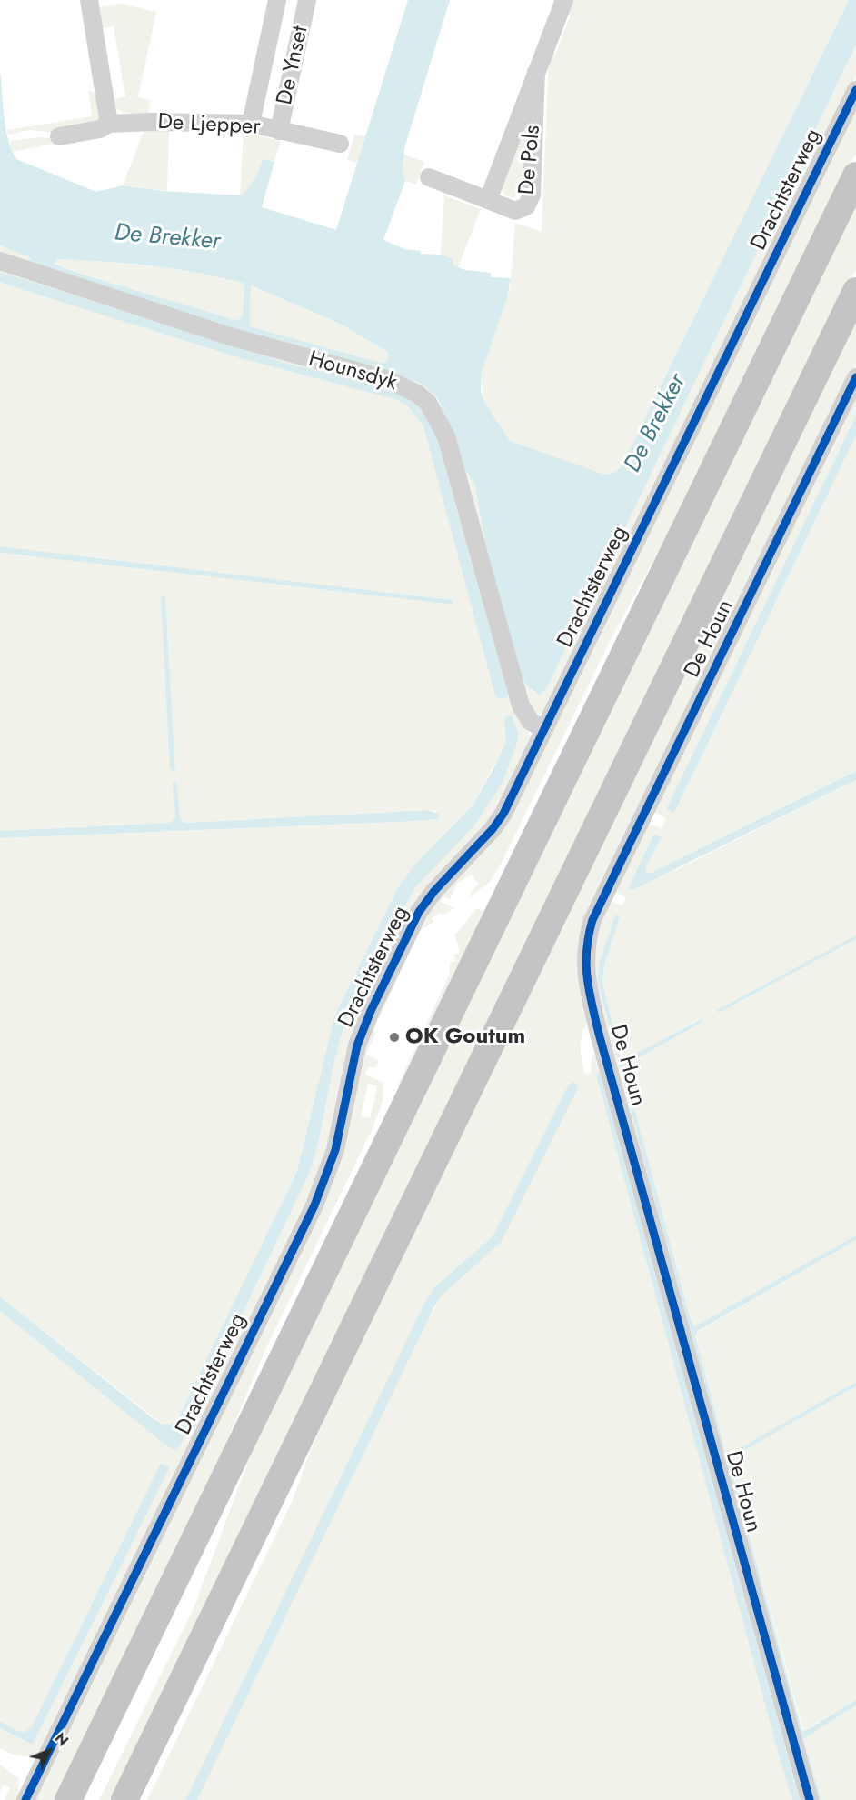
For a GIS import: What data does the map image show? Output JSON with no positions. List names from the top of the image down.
{
  "streets": {
    "street": [
      "De Ynset",
      "De Ljepper",
      "De Pols",
      "Drachtsterweg",
      "Hounsdyk",
      "De Houn"
    ]
  },
  "crossings": [
    ["De Ynset", "De Ljepper"],
    ["Drachtsterweg", "Hounsdyk"]
  ],
  "water": ["De Brekker"],
  "places": ["OK Goutum"],
  "north": "top right"
}
